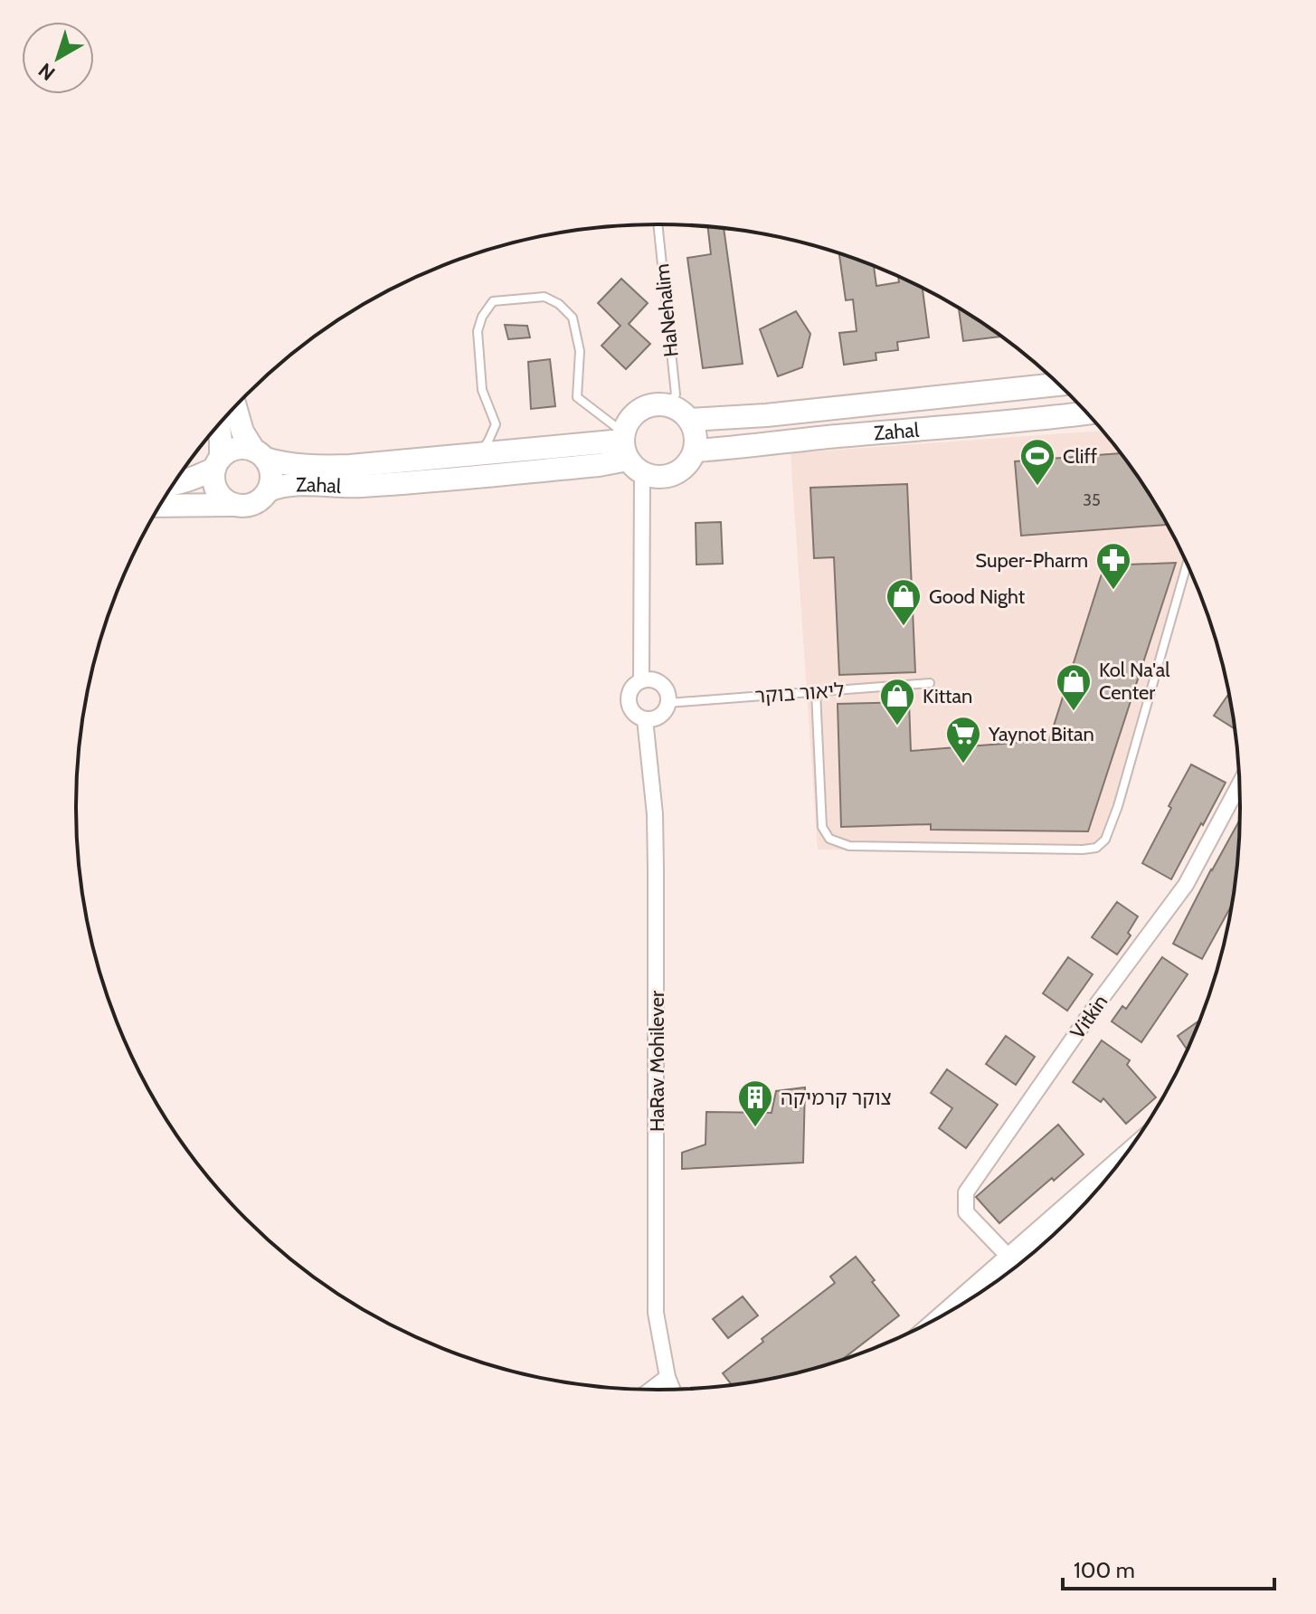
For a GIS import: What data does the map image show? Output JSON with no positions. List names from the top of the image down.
{
  "streets": {
    "main road": ["Zahal"],
    "street": ["Vitkin", "HaRav Mohilever"],
    "lane": ["HaNehalim", "ליאור בוקר"]
  },
  "crossings": [
    ["HaNehalim", "Zahal"],
    ["ליאור בוקר", "HaRav Mohilever"]
  ],
  "places": {
    "sports": ["Cliff"],
    "pharmacy": ["Super-Pharm"],
    "shop": ["Good Night", "Kol Na'al Center", "Kittan"],
    "supermarket": ["Yaynot Bitan"],
    "building": ["צוקר קרמיקה"]
  },
  "house_numbers": ["35"],
  "scale_bar": "100 m",
  "north": "bottom left"
}
